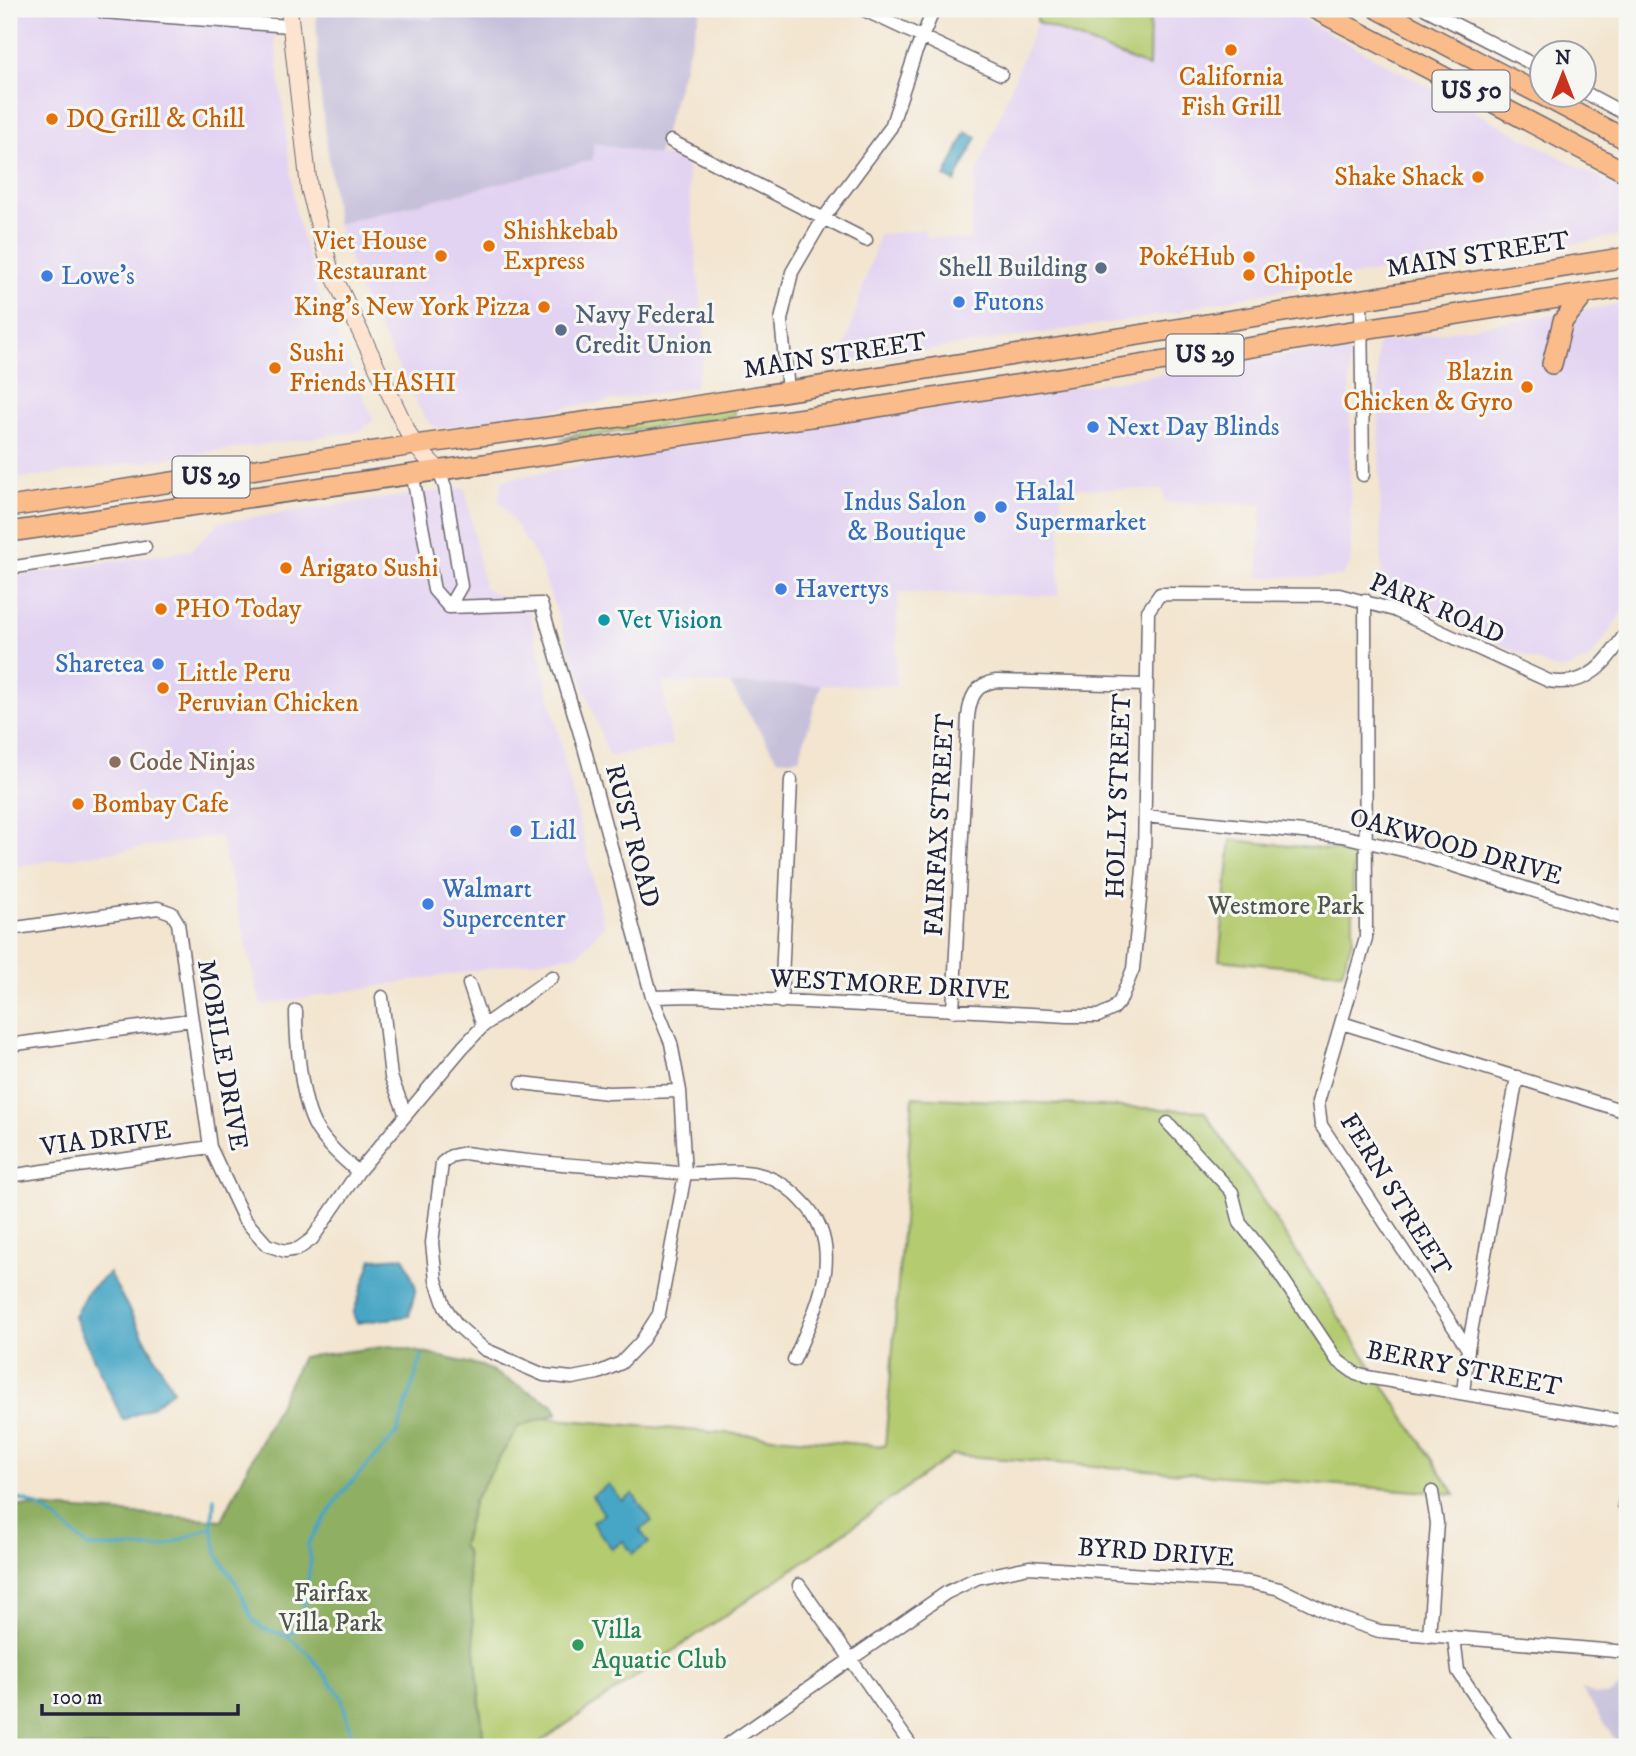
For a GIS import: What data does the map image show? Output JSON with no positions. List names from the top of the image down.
{
  "streets": {
    "main road": ["US 50", "MAIN STREET", "US 29"],
    "street": [
      "PARK ROAD",
      "HOLLY STREET",
      "FAIRFAX STREET",
      "RUST ROAD",
      "OAKWOOD DRIVE",
      "WESTMORE DRIVE",
      "MOBILE DRIVE",
      "VIA DRIVE",
      "FERN STREET",
      "BERRY STREET",
      "BYRD DRIVE"
    ]
  },
  "crossings": [
    ["PARK ROAD", "HOLLY STREET"],
    ["PARK ROAD", "FERN STREET"],
    ["HOLLY STREET", "FAIRFAX STREET"],
    ["HOLLY STREET", "OAKWOOD DRIVE"],
    ["HOLLY STREET", "WESTMORE DRIVE"],
    ["FAIRFAX STREET", "WESTMORE DRIVE"],
    ["RUST ROAD", "WESTMORE DRIVE"],
    ["OAKWOOD DRIVE", "FERN STREET"],
    ["MOBILE DRIVE", "VIA DRIVE"]
  ],
  "parks": ["Westmore Park", "Fairfax Villa Park"],
  "places": [
    "California Fish Grill",
    "DQ Grill & Chill",
    "Shake Shack",
    "Shishkebab Express",
    "Viet House Restaurant",
    "PokéHub",
    "Shell Building",
    "Chipotle",
    "Lowe's",
    "Futons",
    "King's New York Pizza",
    "Navy Federal Credit Union",
    "Sushi Friends HASHI",
    "Blazin Chicken & Gyro",
    "Next Day Blinds",
    "Halal Supermarket",
    "Indus Salon & Boutique",
    "Arigato Sushi",
    "Havertys",
    "PHO Today",
    "Vet Vision",
    "Sharetea",
    "Little Peru Peruvian Chicken",
    "Code Ninjas",
    "Bombay Cafe",
    "Lidl",
    "Walmart Supercenter",
    "Villa Aquatic Club"
  ],
  "scale_bar": "100 m",
  "north": "top"
}
